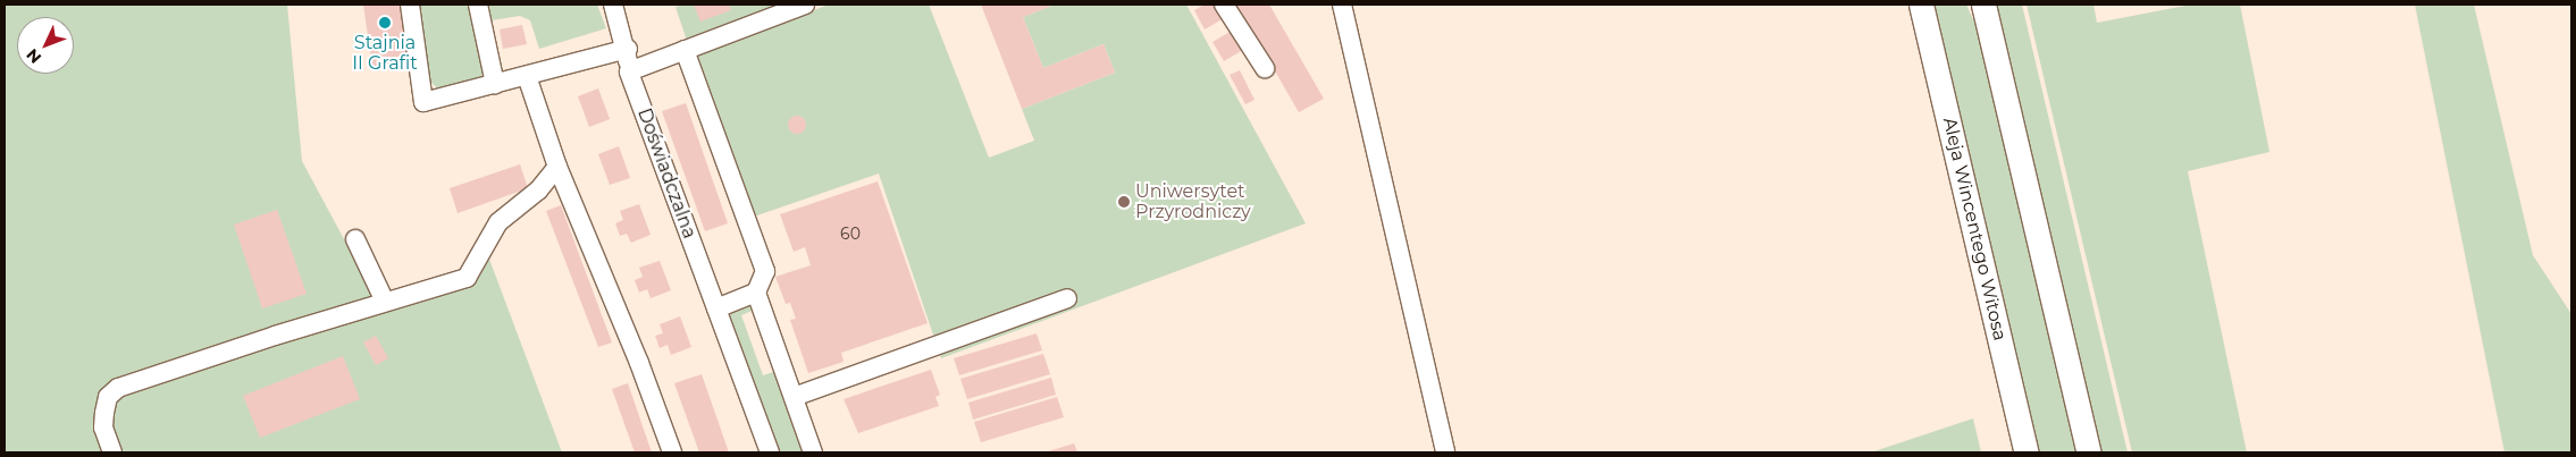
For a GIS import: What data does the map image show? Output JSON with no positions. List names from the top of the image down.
{
  "streets": {
    "main road": ["Aleja Wincentego Witosa"],
    "street": ["Doświadczalna"]
  },
  "places": ["Stajnia II Grafit", "Uniwersytet Przyrodniczy"],
  "house_numbers": ["60"],
  "north": "bottom left"
}
